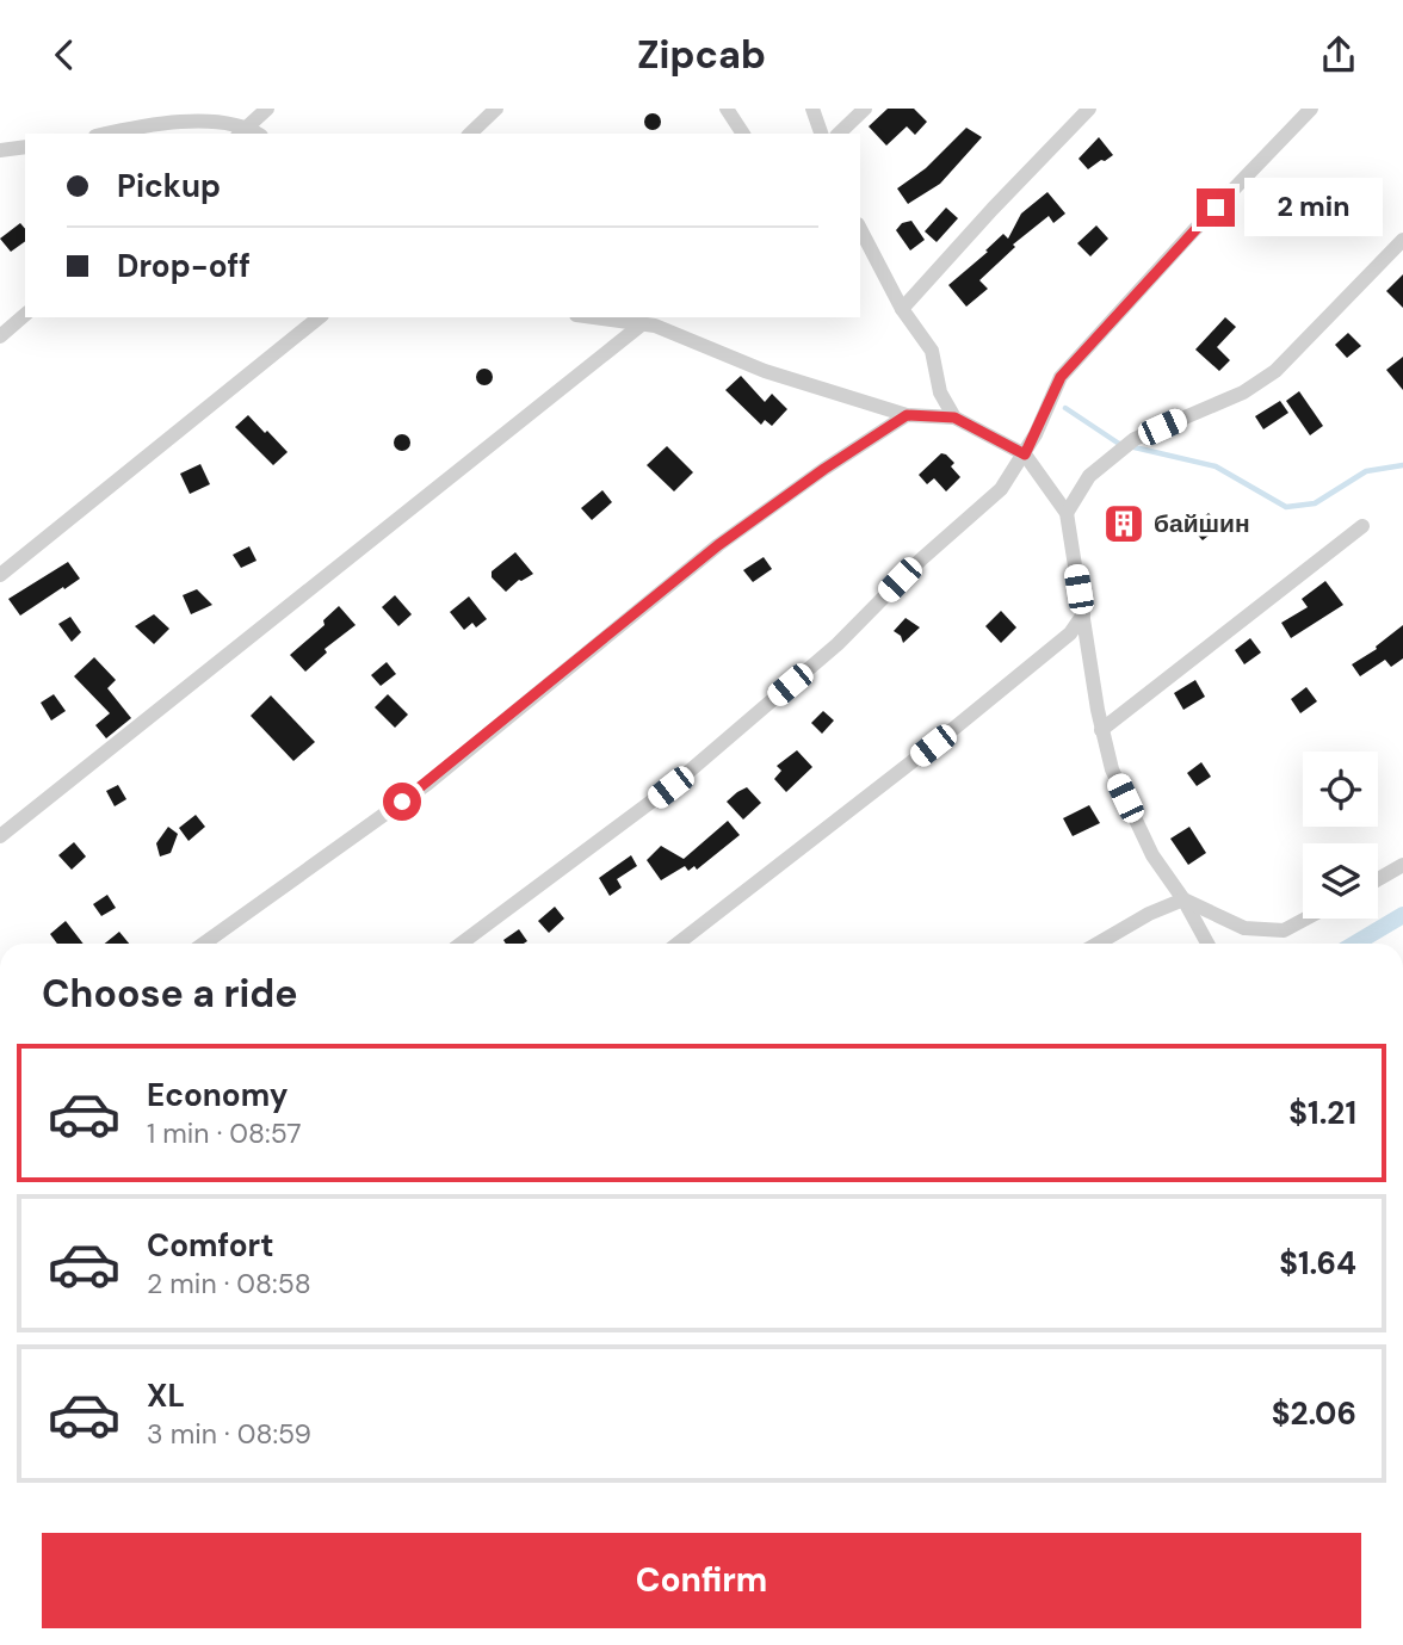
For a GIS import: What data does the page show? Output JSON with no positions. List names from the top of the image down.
{
  "places": {
    "building": ["байшин"]
  },
  "page": {
    "header": "Zipcab",
    "banner": ["Pickup", "Drop-off"],
    "bubble": "2 min",
    "heading": "Choose a ride",
    "list": [
      {
        "name": "Economy",
        "note": "1 min · 08:57",
        "value": "$1.21"
      },
      {
        "name": "Comfort",
        "note": "2 min · 08:58",
        "value": "$1.64"
      },
      {
        "name": "XL",
        "note": "3 min · 08:59",
        "value": "$2.06"
      }
    ],
    "buttons": "Confirm"
  }
}
